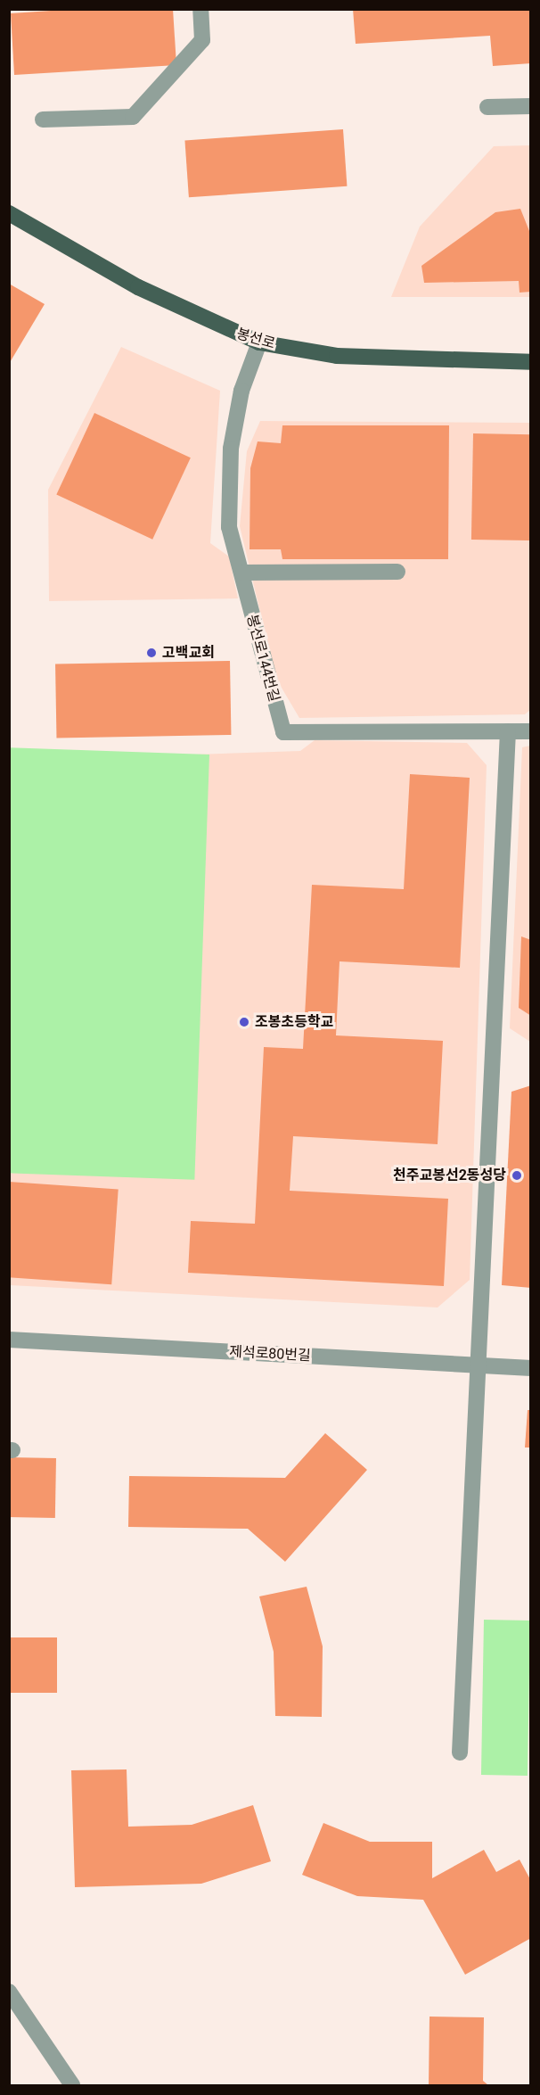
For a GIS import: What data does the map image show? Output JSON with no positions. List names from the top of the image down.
{
  "streets": {
    "main road": ["봉선로"],
    "street": ["봉선로144번길", "제석로80번길"]
  },
  "crossings": [
    ["봉선로", "봉선로144번길"]
  ],
  "places": ["고백교회", "조봉초등학교", "천주교봉선2동성당"]
}
